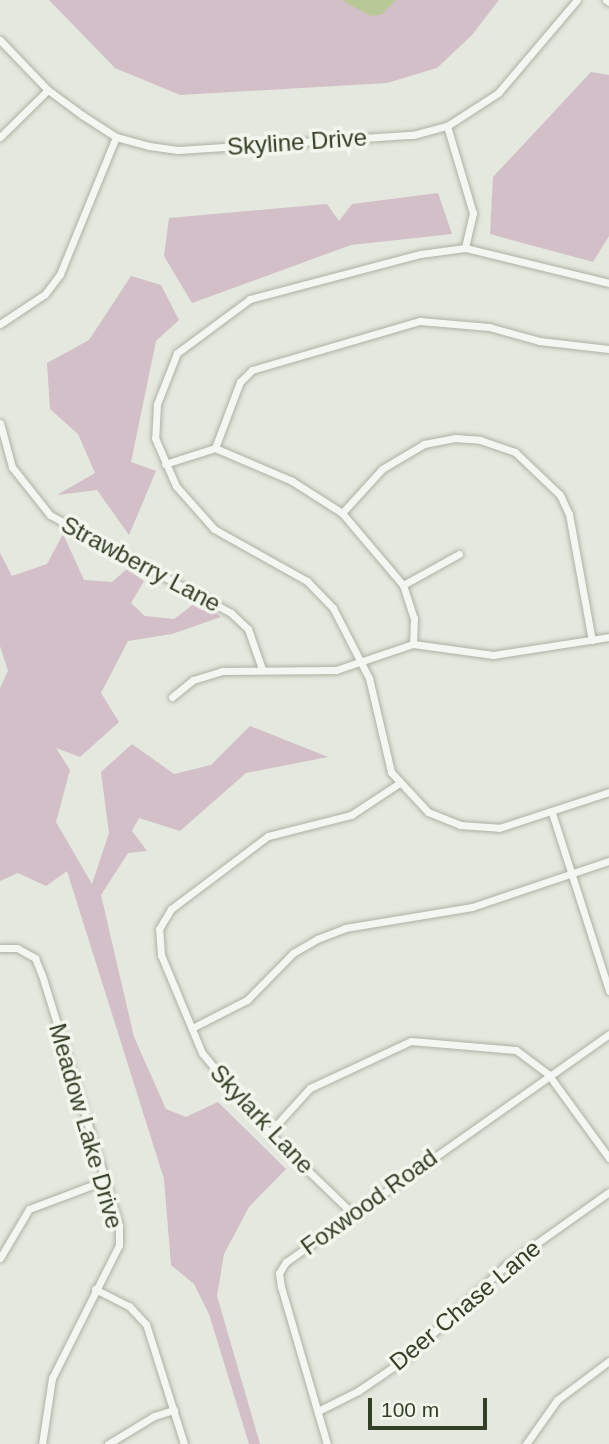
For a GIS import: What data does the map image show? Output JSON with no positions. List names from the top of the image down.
{
  "streets": {
    "street": [
      "Skyline Drive",
      "Strawberry Lane",
      "Skylark Lane",
      "Meadow Lake Drive",
      "Foxwood Road",
      "Deer Chase Lane"
    ]
  },
  "crossings": [
    ["Skylark Lane", "Foxwood Road"],
    ["Foxwood Road", "Deer Chase Lane"]
  ],
  "scale_bar": "100 m"
}
